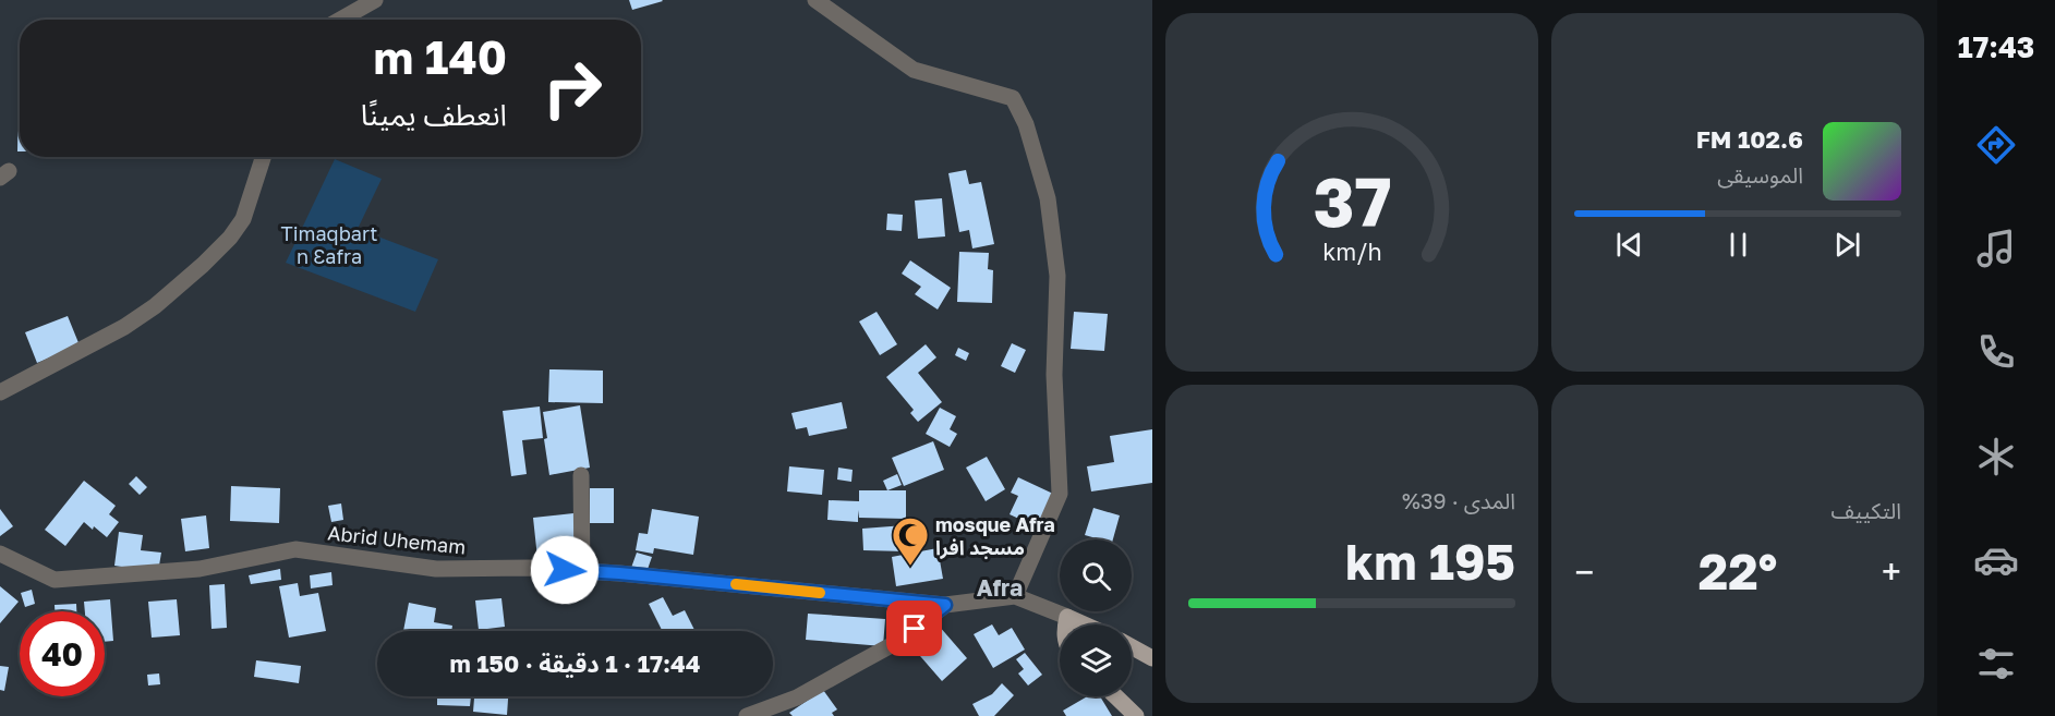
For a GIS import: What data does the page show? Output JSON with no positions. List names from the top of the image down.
{
  "streets": {
    "street": ["Abrid Uhemam"]
  },
  "districts": ["Afra"],
  "parks": ["Timaqbart n Ɛafra"],
  "places": {
    "mosque": ["mosque Afra مسجد افرا"]
  },
  "page": {
    "tabs": "17:43",
    "turn": ["140 m", "انعطف يمينًا"],
    "song": ["102.6 FM", "الموسيقى"],
    "tile": [
      "التكييف",
      ["المدى · 39%", "195 km"]
    ],
    "heat": ["−", "22°", "+"],
    "limit": "40",
    "trip": "17:44 · 1 دقيقة · 150 m",
    "gauge": ["37", "km/h"]
  }
}
